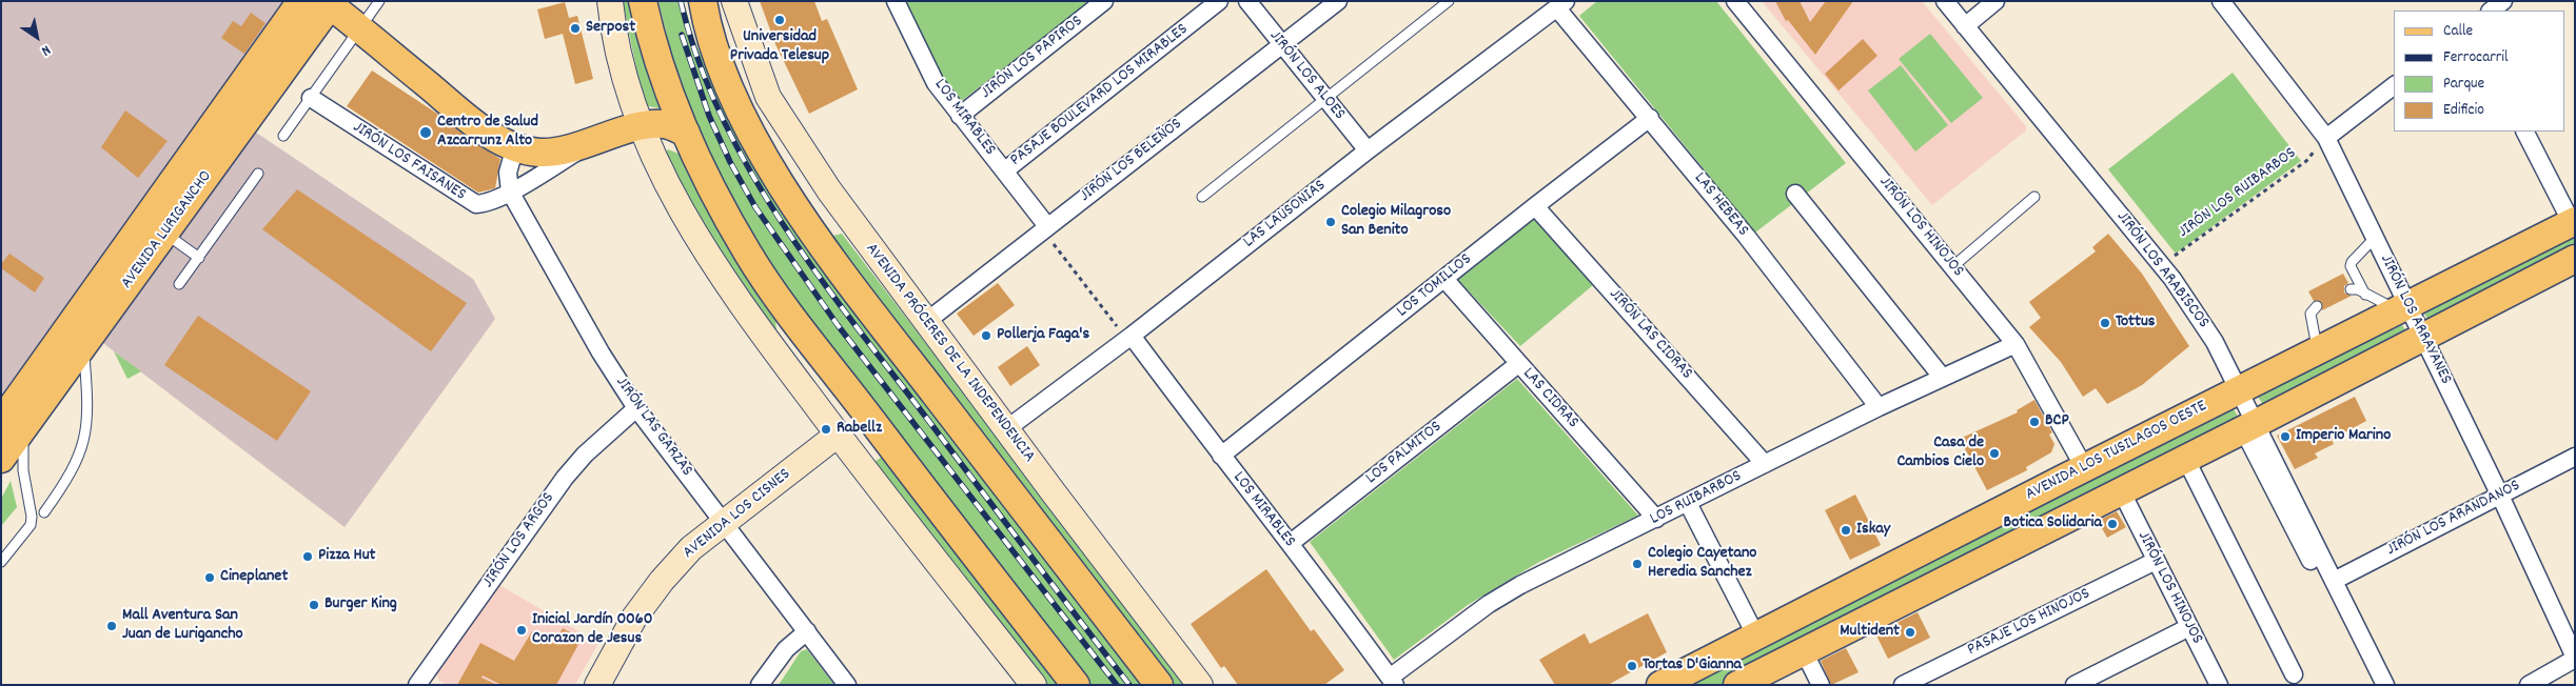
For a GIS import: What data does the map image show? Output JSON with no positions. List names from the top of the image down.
{
  "streets": {
    "main road": [
      "AVENIDA LURIGANCHO",
      "AVENIDA PRÓCERES DE LA INDEPENDENCIA",
      "AVENIDA LOS TUSILAGOS OESTE",
      "AVENIDA LOS CISNES"
    ],
    "street": [
      "JIRÓN LOS PAPIROS",
      "JIRÓN LOS ALOES",
      "PASAJE BOULEVARD LOS MIRABLES",
      "LOS MIRABLES",
      "JIRÓN LOS BELEÑOS",
      "JIRÓN LOS FAISANES",
      "LAS HEBEAS",
      "LAS LAUSONIAS",
      "JIRÓN LOS HINOJOS",
      "JIRÓN LOS ARABISCOS",
      "LOS TOMILLOS",
      "JIRÓN LOS ARRAYANES",
      "JIRÓN LAS CIDRAS",
      "LAS CIDRAS",
      "JIRÓN LAS GARZAS",
      "LOS PALMITOS",
      "LOS RUIBARBOS",
      "JIRÓN LOS ARANDANOS",
      "JIRÓN LOS ARGOS",
      "PASAJE LOS HINOJOS"
    ],
    "path": ["JIRÓN LOS RUIBARBOS"]
  },
  "crossings": [
    ["JIRÓN LOS PAPIROS", "LOS MIRABLES"],
    ["JIRÓN LOS ALOES", "JIRÓN LOS BELEÑOS"],
    ["JIRÓN LOS ALOES", "LAS LAUSONIAS"],
    ["PASAJE BOULEVARD LOS MIRABLES", "LOS MIRABLES"],
    ["LOS MIRABLES", "JIRÓN LOS BELEÑOS"],
    ["LOS MIRABLES", "LAS LAUSONIAS"],
    ["LOS MIRABLES", "LOS TOMILLOS"],
    ["LOS MIRABLES", "LOS PALMITOS"],
    ["LOS MIRABLES", "LOS RUIBARBOS"],
    ["JIRÓN LOS BELEÑOS", "AVENIDA PRÓCERES DE LA INDEPENDENCIA"],
    ["JIRÓN LOS FAISANES", "JIRÓN LAS GARZAS"],
    ["JIRÓN LOS RUIBARBOS", "JIRÓN LOS ARABISCOS"],
    ["JIRÓN LOS RUIBARBOS", "JIRÓN LOS ARRAYANES"],
    ["LAS HEBEAS", "LAS LAUSONIAS"],
    ["LAS HEBEAS", "LOS TOMILLOS"],
    ["LAS HEBEAS", "LOS RUIBARBOS"],
    ["LAS LAUSONIAS", "AVENIDA PRÓCERES DE LA INDEPENDENCIA"],
    ["JIRÓN LOS HINOJOS", "AVENIDA LOS TUSILAGOS OESTE"],
    ["JIRÓN LOS HINOJOS", "LOS RUIBARBOS"],
    ["JIRÓN LOS HINOJOS", "PASAJE LOS HINOJOS"],
    ["JIRÓN LOS ARABISCOS", "AVENIDA LOS TUSILAGOS OESTE"],
    ["JIRÓN LOS ARABISCOS", "JIRÓN LOS ARANDANOS"],
    ["LOS TOMILLOS", "JIRÓN LAS CIDRAS"],
    ["LOS TOMILLOS", "LAS CIDRAS"],
    ["JIRÓN LOS ARRAYANES", "AVENIDA LOS TUSILAGOS OESTE"],
    ["JIRÓN LOS ARRAYANES", "JIRÓN LOS ARANDANOS"],
    ["JIRÓN LAS CIDRAS", "LOS RUIBARBOS"],
    ["LAS CIDRAS", "LOS PALMITOS"],
    ["LAS CIDRAS", "LOS RUIBARBOS"],
    ["JIRÓN LAS GARZAS", "AVENIDA LOS CISNES"],
    ["JIRÓN LAS GARZAS", "JIRÓN LOS ARGOS"]
  ],
  "places": [
    "Universidad Privada Telesup",
    "Serpost",
    "Centro de Salud Azcarrunz Alto",
    "Colegio Milagroso San Benito",
    "Tottus",
    "Pollerįa Faga's",
    "BCP",
    "Rabellz",
    "Imperio Marino",
    "Casa de Cambios Cielo",
    "Botica Solidaria",
    "Iskay",
    "Pizza Hut",
    "Colegio Cayetano Heredia Sanchez",
    "Cineplanet",
    "Burger King",
    "Mall Aventura San Juan de Lurigancho",
    "Inicial Jardín 0060 Corazon de Jesus",
    "Multident",
    "Tortas D'Gianna"
  ],
  "legend": [
    "Calle",
    "Ferrocarril",
    "Parque",
    "Edificio"
  ],
  "north": "bottom right"
}
